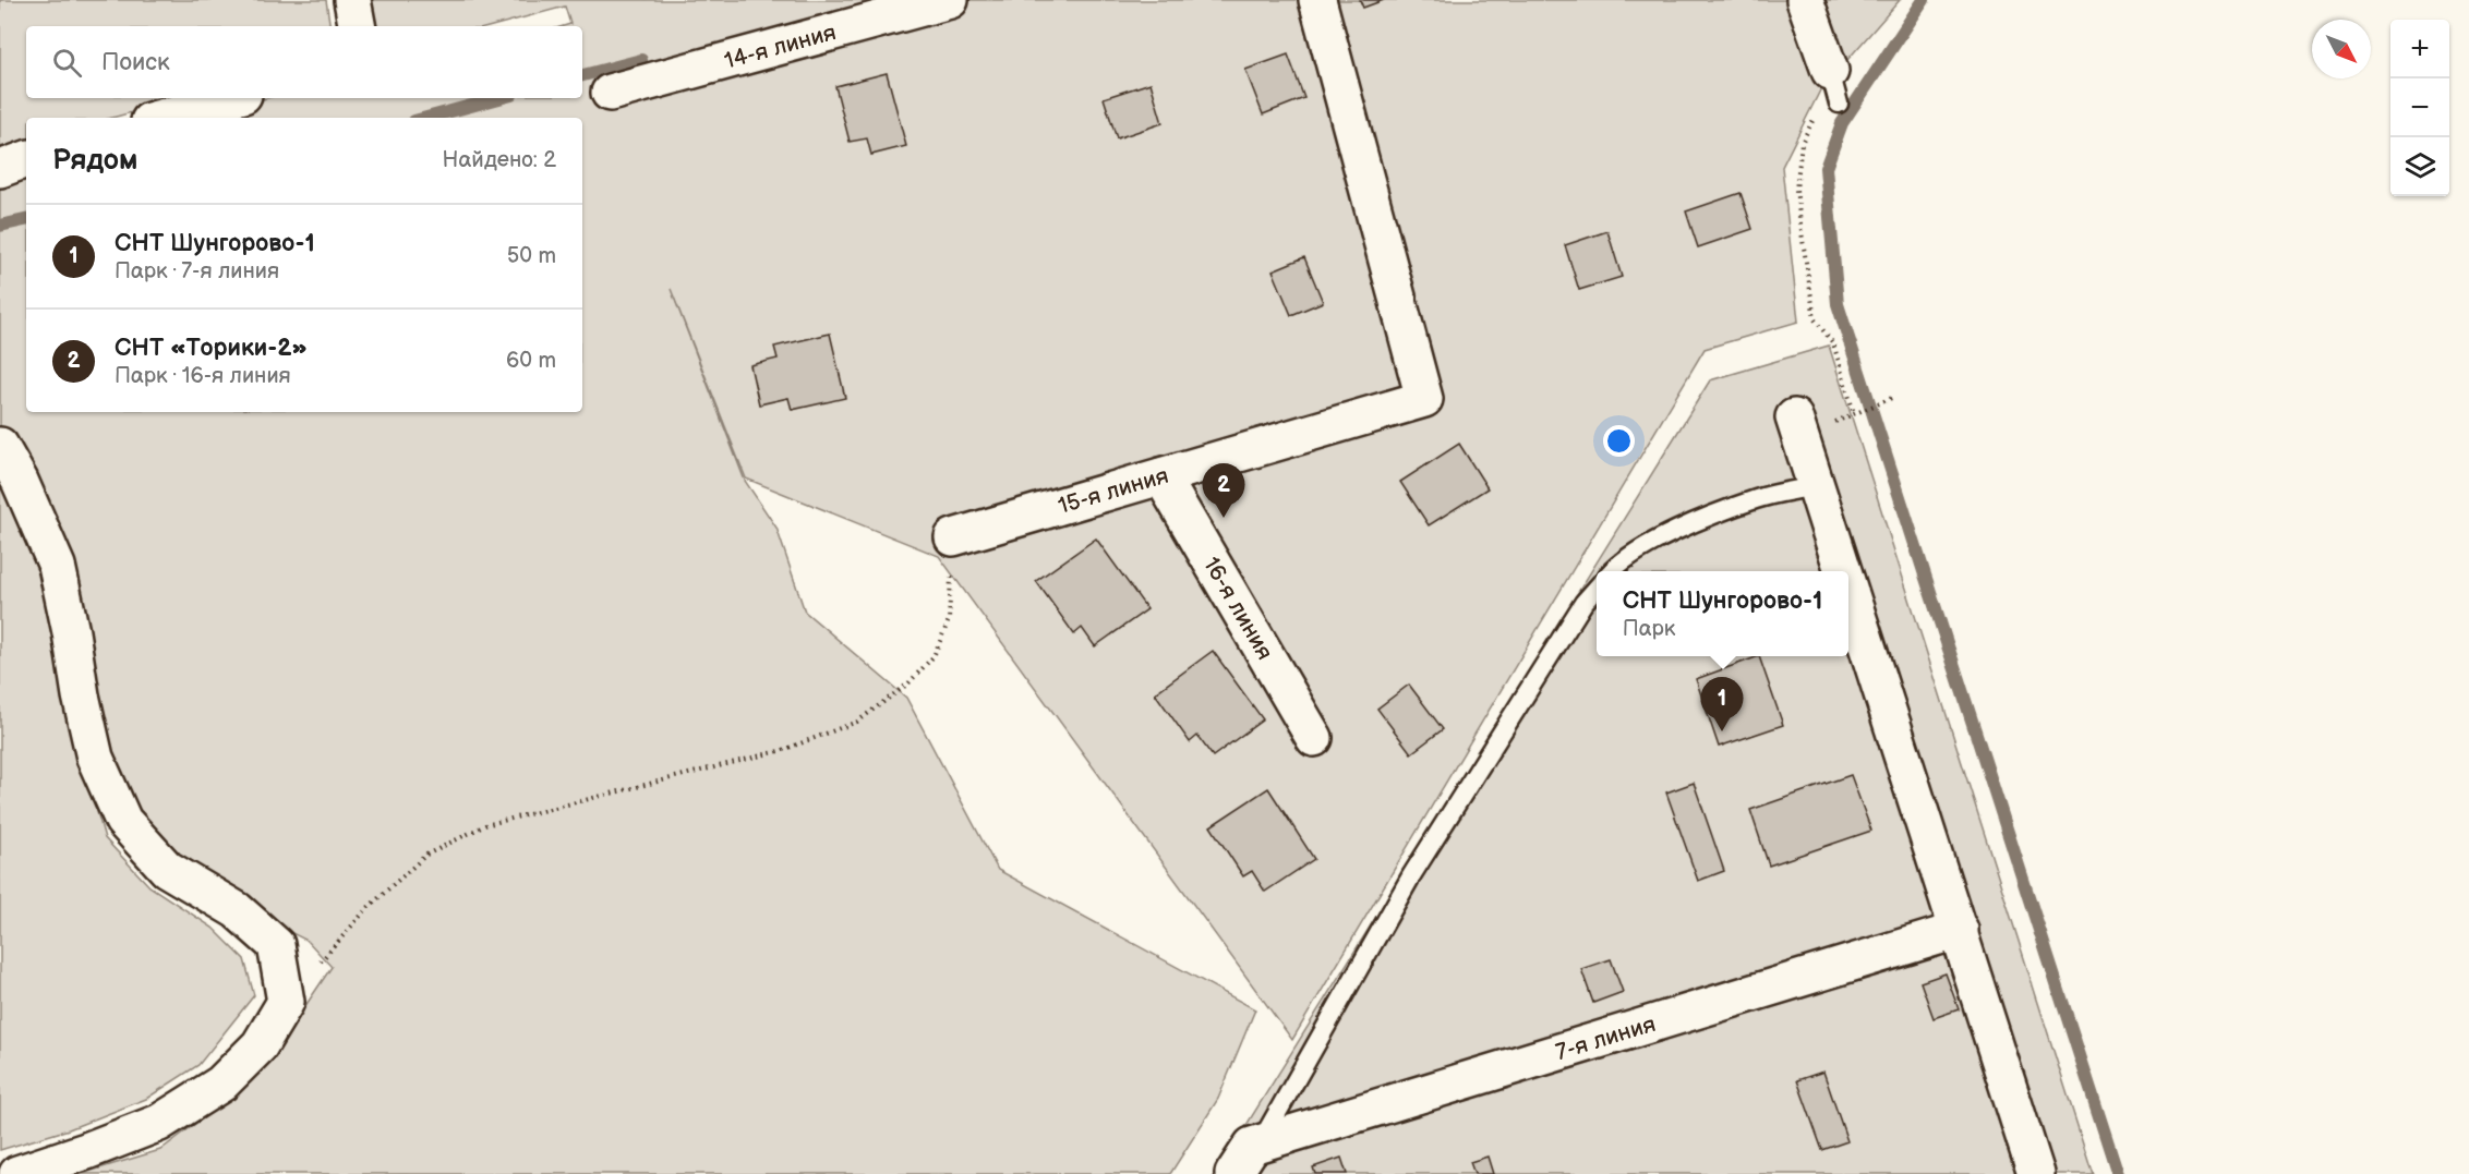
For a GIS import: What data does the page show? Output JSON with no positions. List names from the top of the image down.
{
  "streets": {
    "street": [
      "14-я линия",
      "15-я линия",
      "16-я линия",
      "7-я линия"
    ]
  },
  "crossings": [
    ["15-я линия", "16-я линия"]
  ],
  "north": "bottom right",
  "page": {
    "map_buttons": ["+", "−"],
    "search": "Поиск",
    "heading": ["Рядом", "Найдено: 2"],
    "list": [
      {
        "mark": "1",
        "name": "СНТ Шунгорово-1",
        "note": "Парк · 7-я линия",
        "value": "50 m"
      },
      {
        "mark": "2",
        "name": "СНТ «Торики-2»",
        "note": "Парк · 16-я линия",
        "value": "60 m"
      }
    ],
    "pins": ["2", "1"],
    "popup": ["СНТ Шунгорово-1", "Парк"]
  }
}
